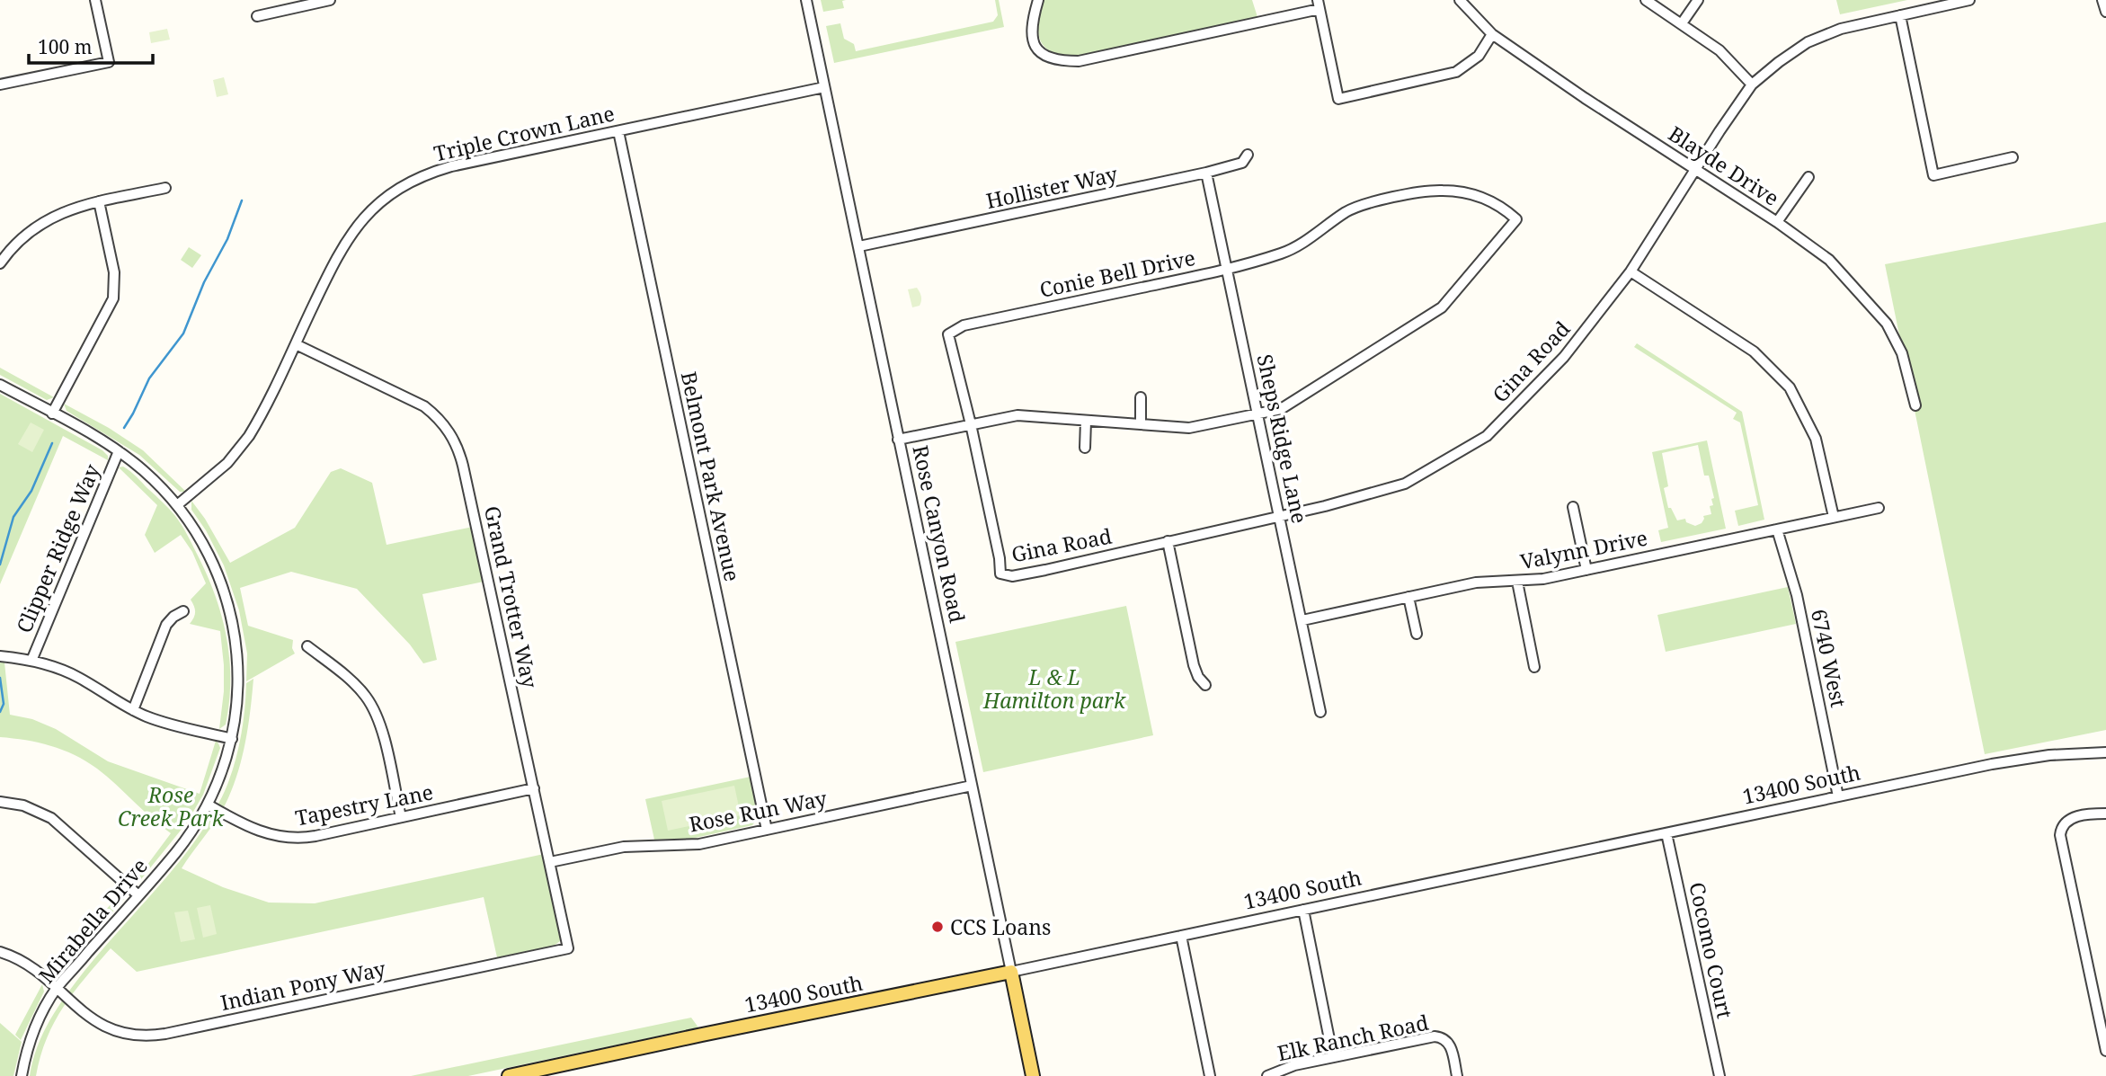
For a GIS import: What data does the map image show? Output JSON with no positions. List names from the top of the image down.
{
  "streets": {
    "main road": ["Rose Canyon Road", "13400 South"],
    "street": [
      "Triple Crown Lane",
      "Blayde Drive",
      "Hollister Way",
      "Conie Bell Drive",
      "Gina Road",
      "Sheps Ridge Lane",
      "Belmont Park Avenue",
      "Clipper Ridge Way",
      "Valynn Drive",
      "Grand Trotter Way",
      "6740 West",
      "Tapestry Lane",
      "Rose Run Way",
      "Mirabella Drive",
      "Cocomo Court",
      "Indian Pony Way",
      "Elk Ranch Road"
    ]
  },
  "crossings": [
    ["Triple Crown Lane", "Belmont Park Avenue"],
    ["Triple Crown Lane", "Rose Canyon Road"],
    ["Triple Crown Lane", "Grand Trotter Way"],
    ["Triple Crown Lane", "Mirabella Drive"],
    ["Blayde Drive", "Gina Road"],
    ["Hollister Way", "Sheps Ridge Lane"],
    ["Hollister Way", "Rose Canyon Road"],
    ["Conie Bell Drive", "Gina Road"],
    ["Conie Bell Drive", "Sheps Ridge Lane"],
    ["Gina Road", "Sheps Ridge Lane"],
    ["Sheps Ridge Lane", "Valynn Drive"],
    ["Belmont Park Avenue", "Rose Run Way"],
    ["Rose Canyon Road", "13400 South"],
    ["Rose Canyon Road", "Rose Run Way"],
    ["Clipper Ridge Way", "Mirabella Drive"],
    ["Valynn Drive", "6740 West"],
    ["Grand Trotter Way", "Tapestry Lane"],
    ["Grand Trotter Way", "Rose Run Way"],
    ["Grand Trotter Way", "Indian Pony Way"],
    ["6740 West", "13400 South"],
    ["13400 South", "Cocomo Court"],
    ["Tapestry Lane", "Mirabella Drive"],
    ["Mirabella Drive", "Indian Pony Way"]
  ],
  "parks": ["L & L Hamilton park", "Rose Creek Park"],
  "places": ["CCS Loans"],
  "scale_bar": "100 m"
}
